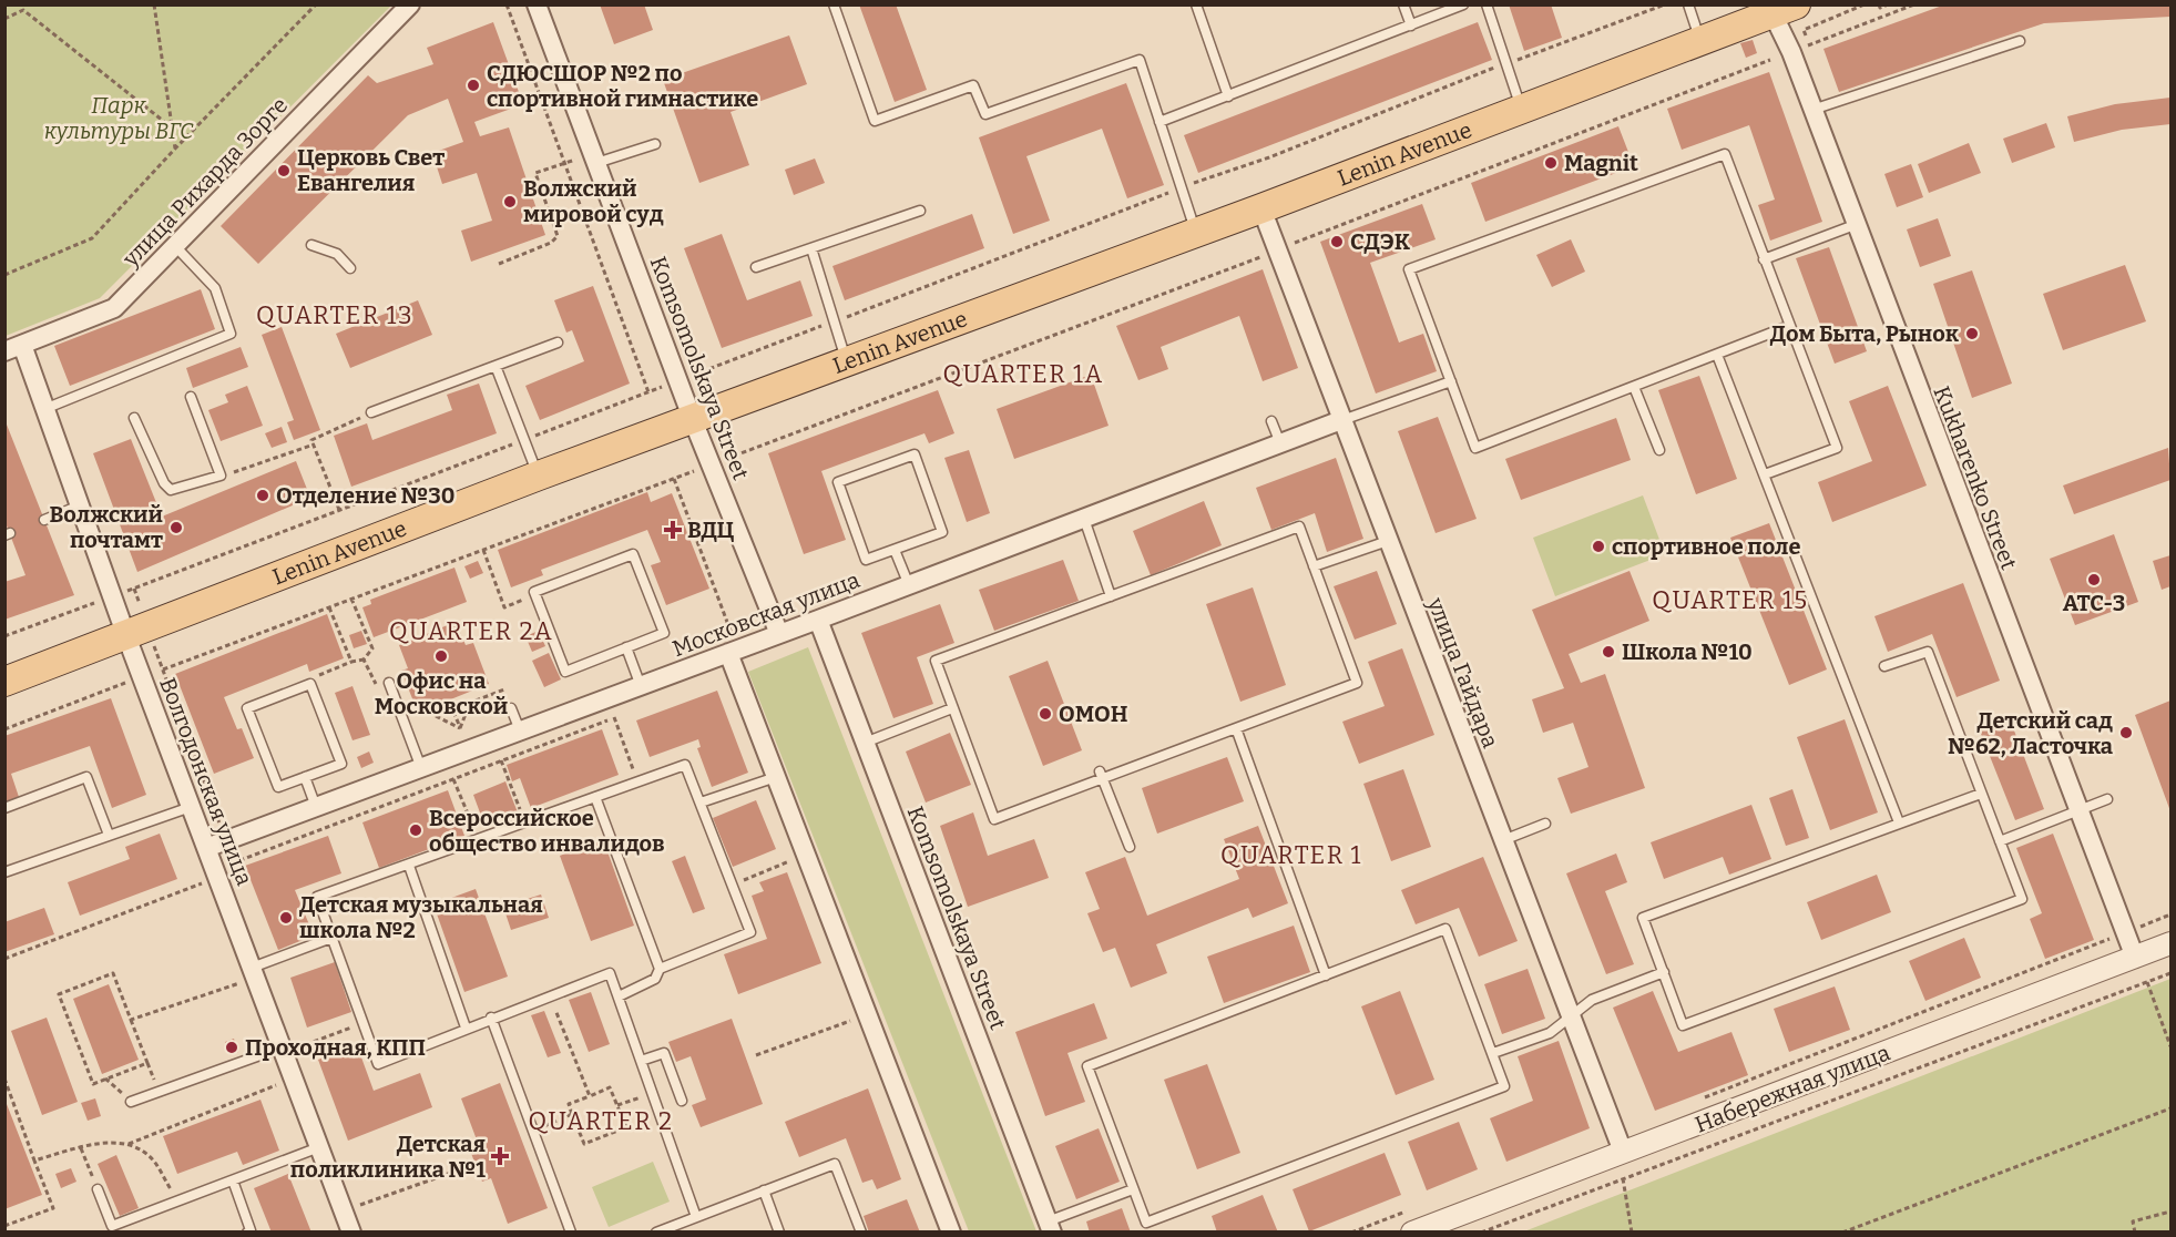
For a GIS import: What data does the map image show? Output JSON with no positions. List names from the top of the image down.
{
  "streets": {
    "main road": ["Lenin Avenue"],
    "street": [
      "улица Рихарда Зорге",
      "Komsomolskaya Street",
      "Kukharenko Street",
      "Московская улица",
      "улица Гайдара",
      "Волгодонская улица",
      "Набережная улица"
    ]
  },
  "crossings": [
    ["Lenin Avenue", "Komsomolskaya Street"],
    ["Lenin Avenue", "Kukharenko Street"],
    ["Lenin Avenue", "улица Гайдара"],
    ["Lenin Avenue", "Волгодонская улица"],
    ["улица Рихарда Зорге", "Волгодонская улица"],
    ["Komsomolskaya Street", "Московская улица"],
    ["Kukharenko Street", "Набережная улица"],
    ["Московская улица", "улица Гайдара"],
    ["Московская улица", "Волгодонская улица"],
    ["улица Гайдара", "Набережная улица"]
  ],
  "districts": [
    "QUARTER 13",
    "QUARTER 1A",
    "QUARTER 15",
    "QUARTER 2A",
    "QUARTER 1",
    "QUARTER 2"
  ],
  "parks": ["Парк культуры ВГС"],
  "places": {
    "other": [
      "СДЮСШОР №2 по спортивной гимнастике",
      "Magnit",
      "Церковь Свет Евангелия",
      "Волжский мировой суд",
      "СДЭК",
      "Дом Быта, Рынок",
      "Отделение №30",
      "Волжский почтамт",
      "спортивное поле",
      "АТС-3",
      "Школа №10",
      "Офис на Московской",
      "ОМОН",
      "Детский сад №62, Ласточка",
      "Всероссийское общество инвалидов",
      "Детская музыкальная школа №2",
      "Проходная, КПП"
    ],
    "health": ["ВДЦ", "Детская поликлиника №1"]
  }
}
